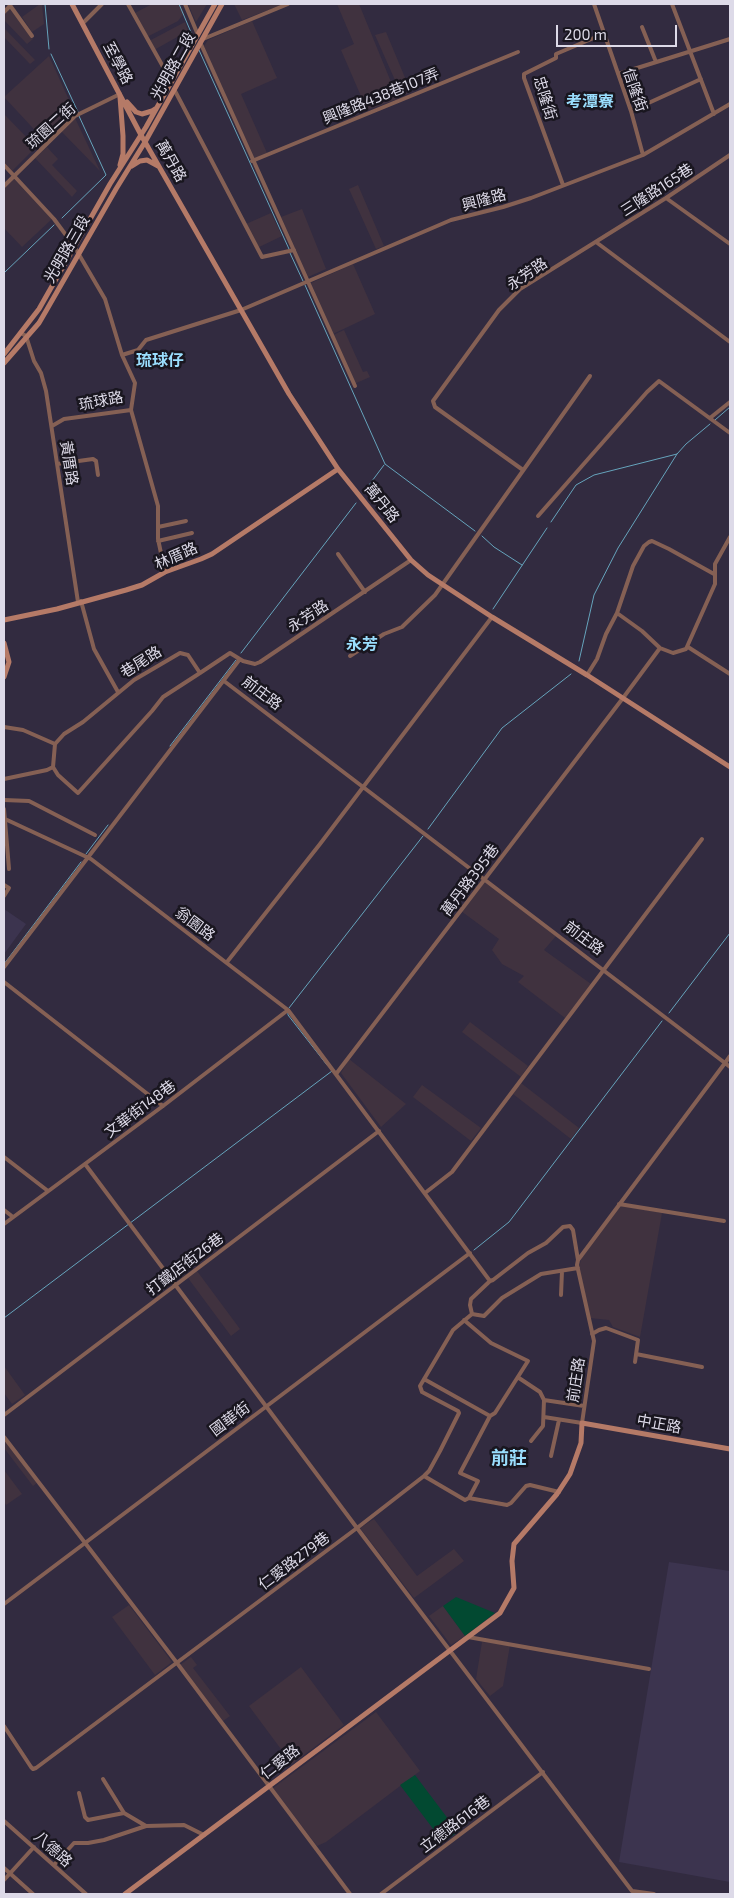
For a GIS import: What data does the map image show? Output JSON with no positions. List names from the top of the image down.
{
  "streets": {
    "street": [
      "至學路",
      "光明路二段",
      "信隆街",
      "興隆路438巷107弄",
      "忠隆街",
      "琉園二街",
      "萬丹路",
      "三隆路165巷",
      "興隆路",
      "光明路三段",
      "永芳路",
      "琉球路",
      "黃厝路",
      "林厝路",
      "巷尾路",
      "前庄路",
      "萬丹路395巷",
      "翁園路",
      "文華街148巷",
      "打鐵店街26巷",
      "國華街",
      "中正路",
      "仁愛路279巷",
      "仁愛路",
      "立德路616巷",
      "八德路"
    ]
  },
  "crossings": [
    ["至學路", "光明路二段"],
    ["至學路", "琉園二街"],
    ["至學路", "萬丹路"],
    ["至學路", "光明路三段"],
    ["光明路二段", "萬丹路"],
    ["光明路二段", "光明路三段"],
    ["信隆街", "忠隆街"],
    ["信隆街", "興隆路"],
    ["忠隆街", "興隆路"],
    ["琉園二街", "琉球路"],
    ["萬丹路", "興隆路"],
    ["萬丹路", "光明路三段"],
    ["萬丹路", "永芳路"],
    ["萬丹路", "林厝路"],
    ["萬丹路", "萬丹路395巷"],
    ["三隆路165巷", "永芳路"],
    ["光明路三段", "琉球路"],
    ["光明路三段", "黃厝路"],
    ["琉球路", "黃厝路"],
    ["黃厝路", "林厝路"],
    ["黃厝路", "巷尾路"],
    ["前庄路", "萬丹路395巷"],
    ["前庄路", "翁園路"],
    ["前庄路", "中正路"],
    ["前庄路", "仁愛路"],
    ["萬丹路395巷", "翁園路"],
    ["翁園路", "文華街148巷"],
    ["翁園路", "打鐵店街26巷"],
    ["翁園路", "國華街"]
  ],
  "districts": [
    "考潭寮",
    "琉球仔",
    "永芳",
    "前莊"
  ],
  "scale_bar": "200 m"
}
